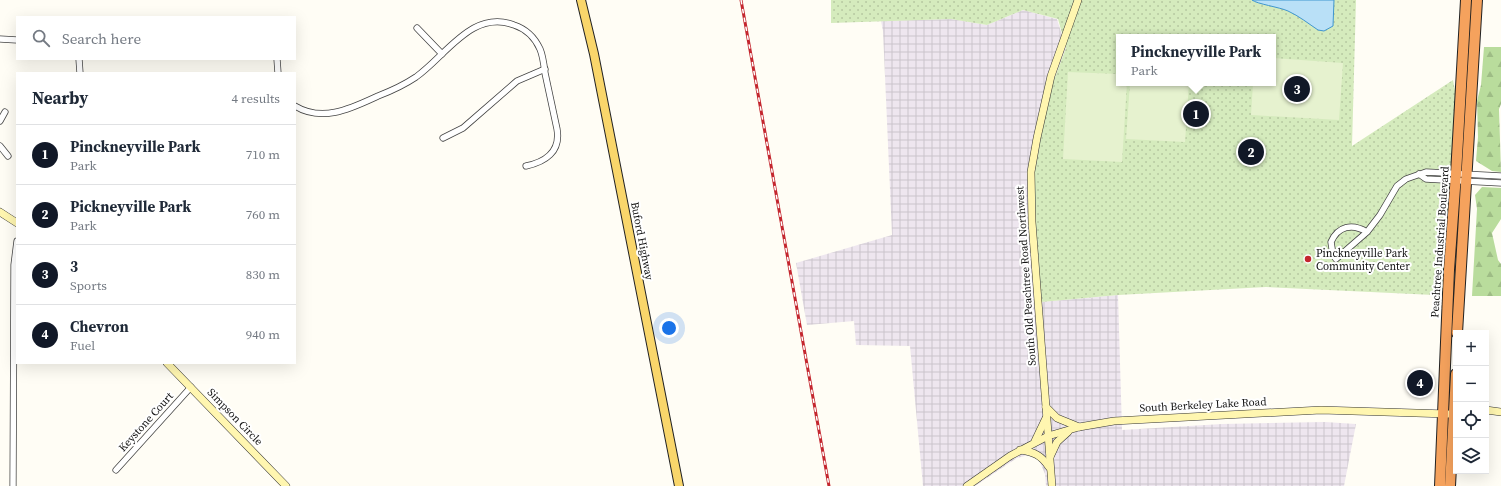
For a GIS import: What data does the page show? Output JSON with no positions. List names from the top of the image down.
{
  "streets": {
    "highway": ["Peachtree Industrial Boulevard"],
    "main road": ["Buford Highway"],
    "street": [
      "South Old Peachtree Road Northwest",
      "South Berkeley Lake Road",
      "Simpson Circle",
      "Keystone Court"
    ]
  },
  "crossings": [
    ["Peachtree Industrial Boulevard", "South Berkeley Lake Road"],
    ["South Old Peachtree Road Northwest", "South Berkeley Lake Road"],
    ["Simpson Circle", "Keystone Court"]
  ],
  "places": ["Pinckneyville Park Community Center"],
  "page": {
    "search": "Search here",
    "popup": ["Pinckneyville Park", "Park"],
    "heading": ["Nearby", "4 results"],
    "pins": [
      "3",
      "1",
      "2",
      "4"
    ],
    "list": [
      {
        "mark": "1",
        "name": "Pinckneyville Park",
        "note": "Park",
        "value": "710 m"
      },
      {
        "mark": "2",
        "name": "Pickneyville Park",
        "note": "Park",
        "value": "760 m"
      },
      {
        "mark": "3",
        "name": "3",
        "note": "Sports",
        "value": "830 m"
      },
      {
        "mark": "4",
        "name": "Chevron",
        "note": "Fuel",
        "value": "940 m"
      }
    ],
    "map_buttons": ["+", "−"]
  }
}
